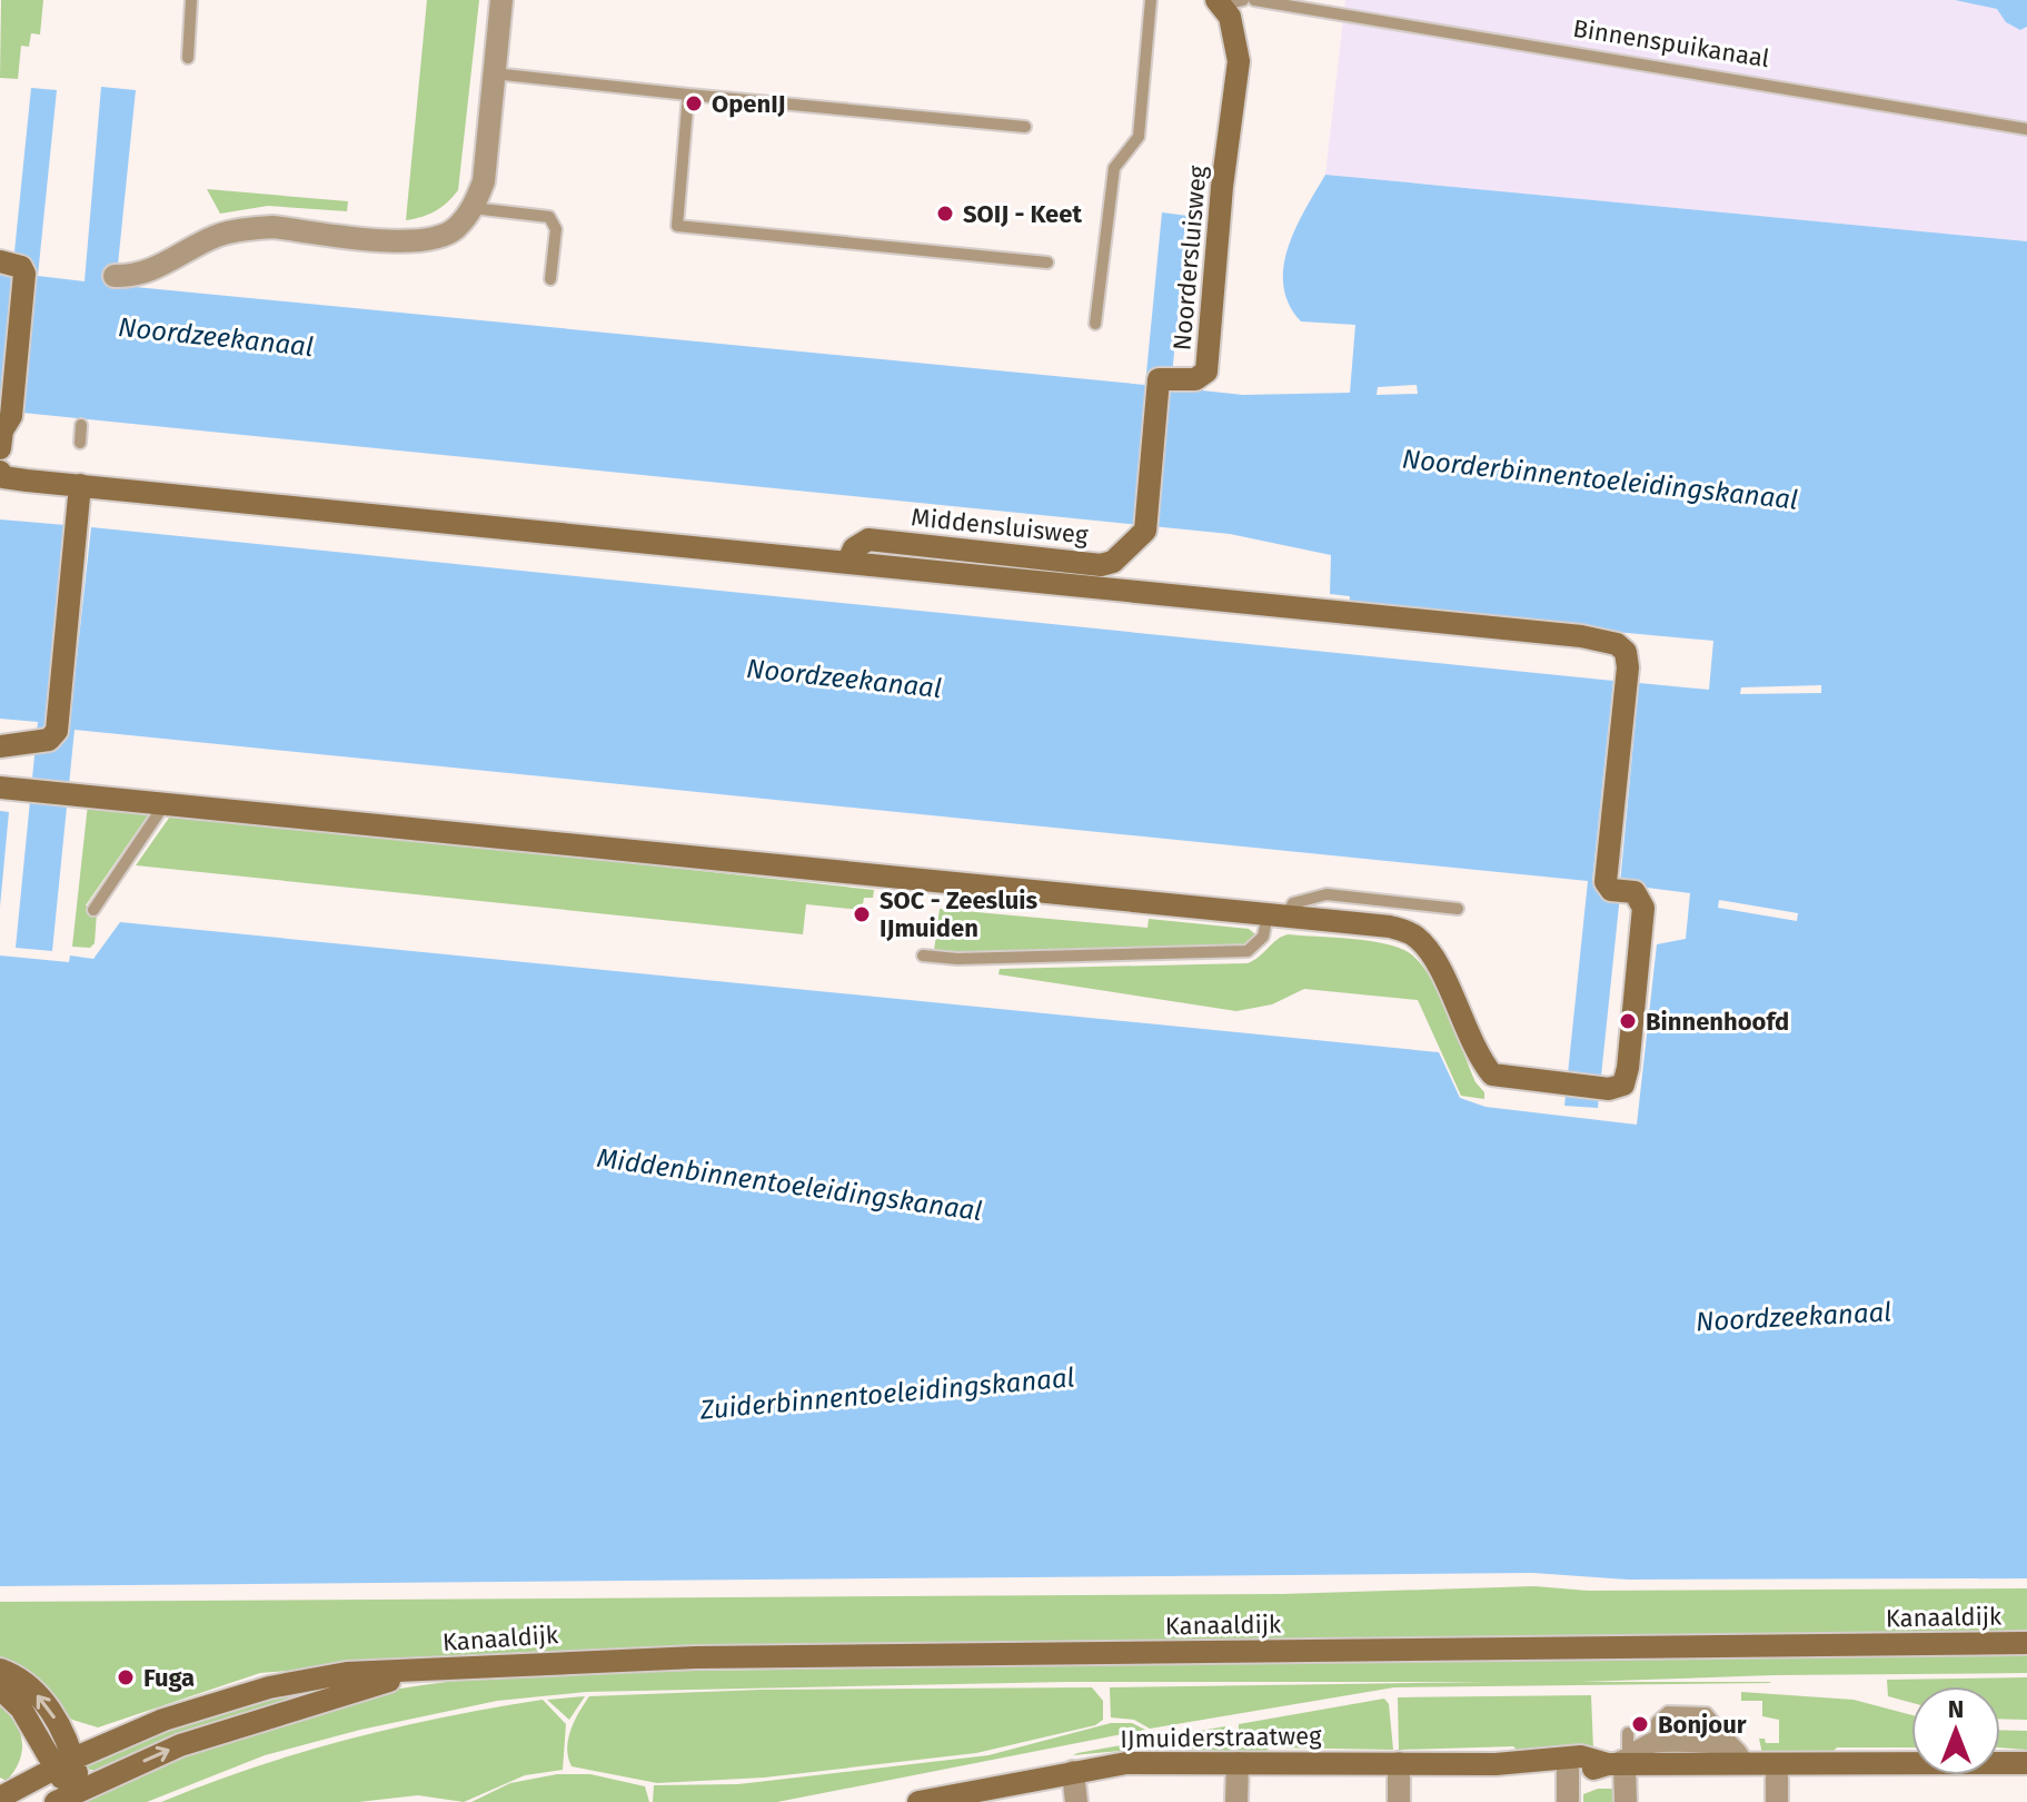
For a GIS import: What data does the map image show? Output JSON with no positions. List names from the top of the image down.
{
  "streets": {
    "street": [
      "Noordersluisweg",
      "Middensluisweg",
      "Kanaaldijk",
      "IJmuiderstraatweg"
    ],
    "lane": ["Binnenspuikanaal"]
  },
  "crossings": [
    ["Noordersluisweg", "Middensluisweg"]
  ],
  "water": [
    "Noordzeekanaal",
    "Noorderbinnentoeleidingskanaal",
    "Middenbinnentoeleidingskanaal",
    "Zuiderbinnentoeleidingskanaal"
  ],
  "places": [
    "OpenIJ",
    "SOIJ - Keet",
    "SOC - Zeesluis IJmuiden",
    "Binnenhoofd",
    "Fuga",
    "Bonjour"
  ],
  "north": "top"
}
